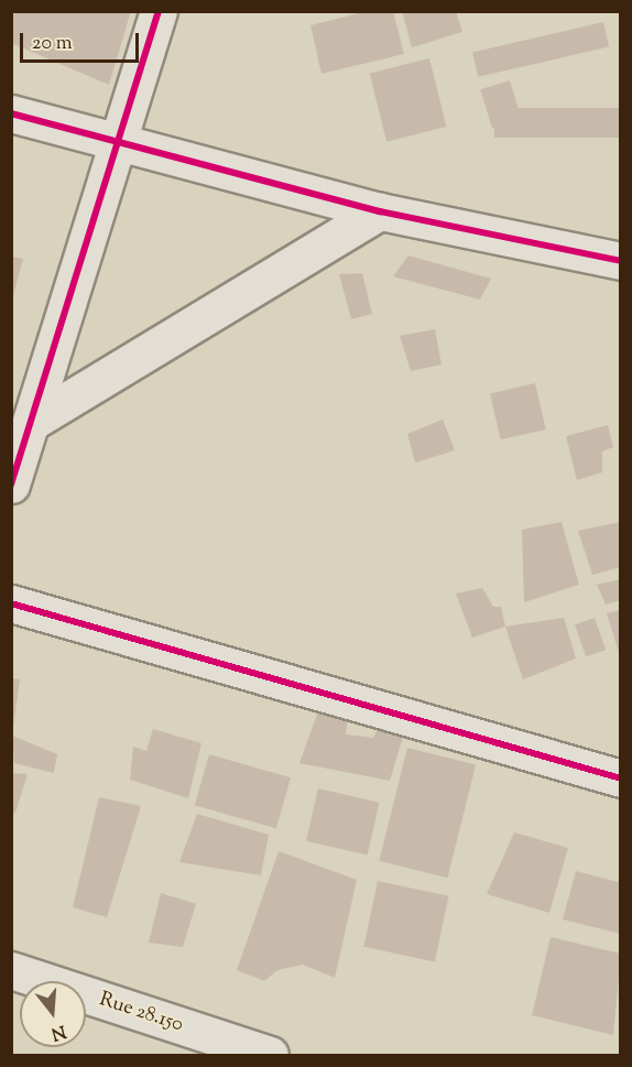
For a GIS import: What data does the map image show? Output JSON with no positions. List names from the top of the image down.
{
  "streets": {
    "street": ["Rue 28.150"]
  },
  "scale_bar": "20 m",
  "north": "bottom"
}
